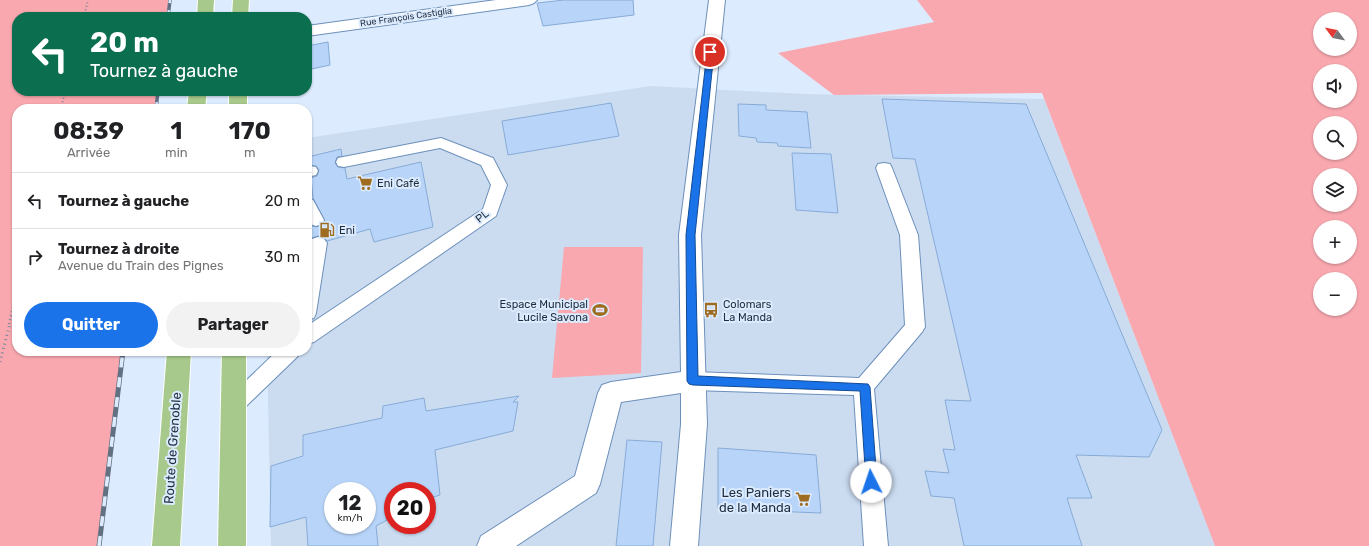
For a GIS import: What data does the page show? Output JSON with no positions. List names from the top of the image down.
{
  "streets": {
    "main road": ["Route de Grenoble"],
    "street": ["Rue François Castiglia"],
    "lane": ["PL"]
  },
  "places": {
    "supermarket": ["Eni Café", "Les Paniers de la Manda"],
    "fuel station": ["Eni"],
    "sports": ["Espace Municipal Lucile Savona"],
    "bus stop": ["Colomars La Manda"]
  },
  "north": "top left",
  "page": {
    "map_buttons": ["+", "−"],
    "turn": ["20 m", "Tournez à gauche"],
    "eta": [
      "08:39",
      "Arrivée",
      "1",
      "min",
      "170",
      "m"
    ],
    "list": [
      {
        "name": "Tournez à gauche",
        "value": "20 m"
      },
      {
        "name": "Tournez à droite",
        "note": "Avenue du Train des Pignes",
        "value": "30 m"
      }
    ],
    "buttons": ["Quitter", "Partager"],
    "speed": "12 km/h",
    "limit": "20"
  }
}
